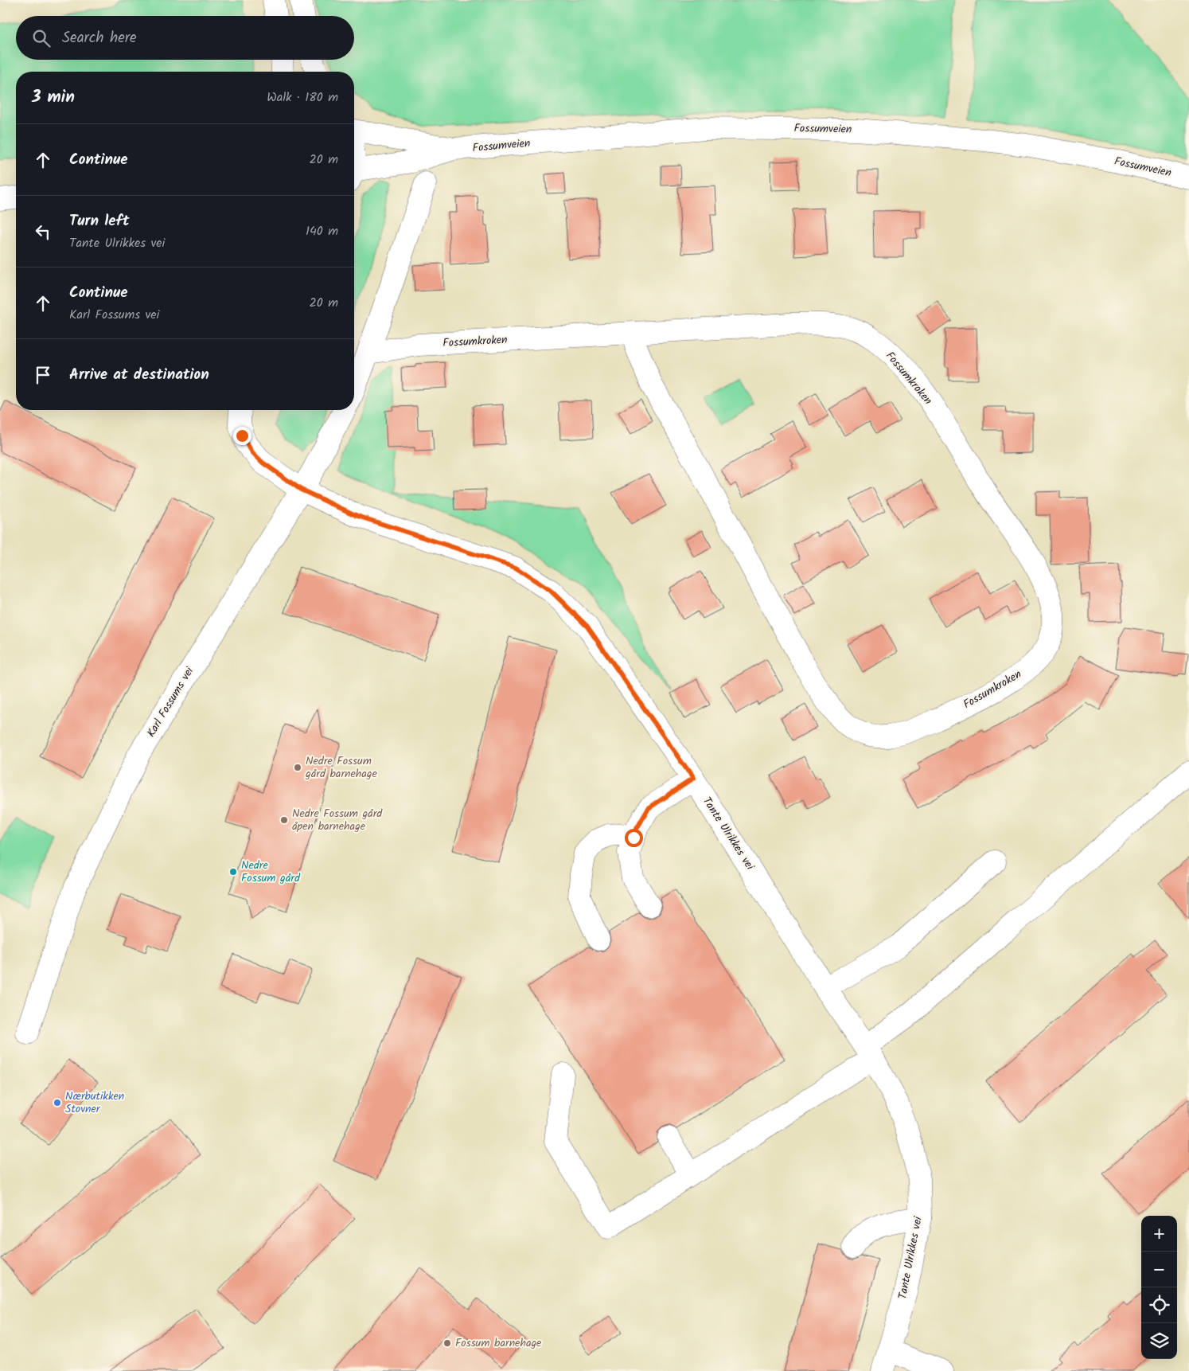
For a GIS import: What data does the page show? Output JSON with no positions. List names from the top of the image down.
{
  "streets": {
    "street": [
      "Fossumveien",
      "Fossumkroken",
      "Karl Fossums vei",
      "Tante Ulrikkes vei"
    ]
  },
  "crossings": [
    ["Karl Fossums vei", "Tante Ulrikkes vei"]
  ],
  "places": [
    "Nedre Fossum gård barnehage",
    "Nedre Fossum gård åpen barnehage",
    "Nedre Fossum gård",
    "Nærbutikken Stovner",
    "Fossum barnehage"
  ],
  "page": {
    "search": "Search here",
    "heading": ["3 min", "Walk · 180 m"],
    "list": [
      ["Continue", "20 m"],
      ["Turn left", "Tante Ulrikkes vei", "140 m"],
      ["Continue", "Karl Fossums vei", "20 m"],
      "Arrive at destination"
    ],
    "map_buttons": ["+", "−"]
  }
}
